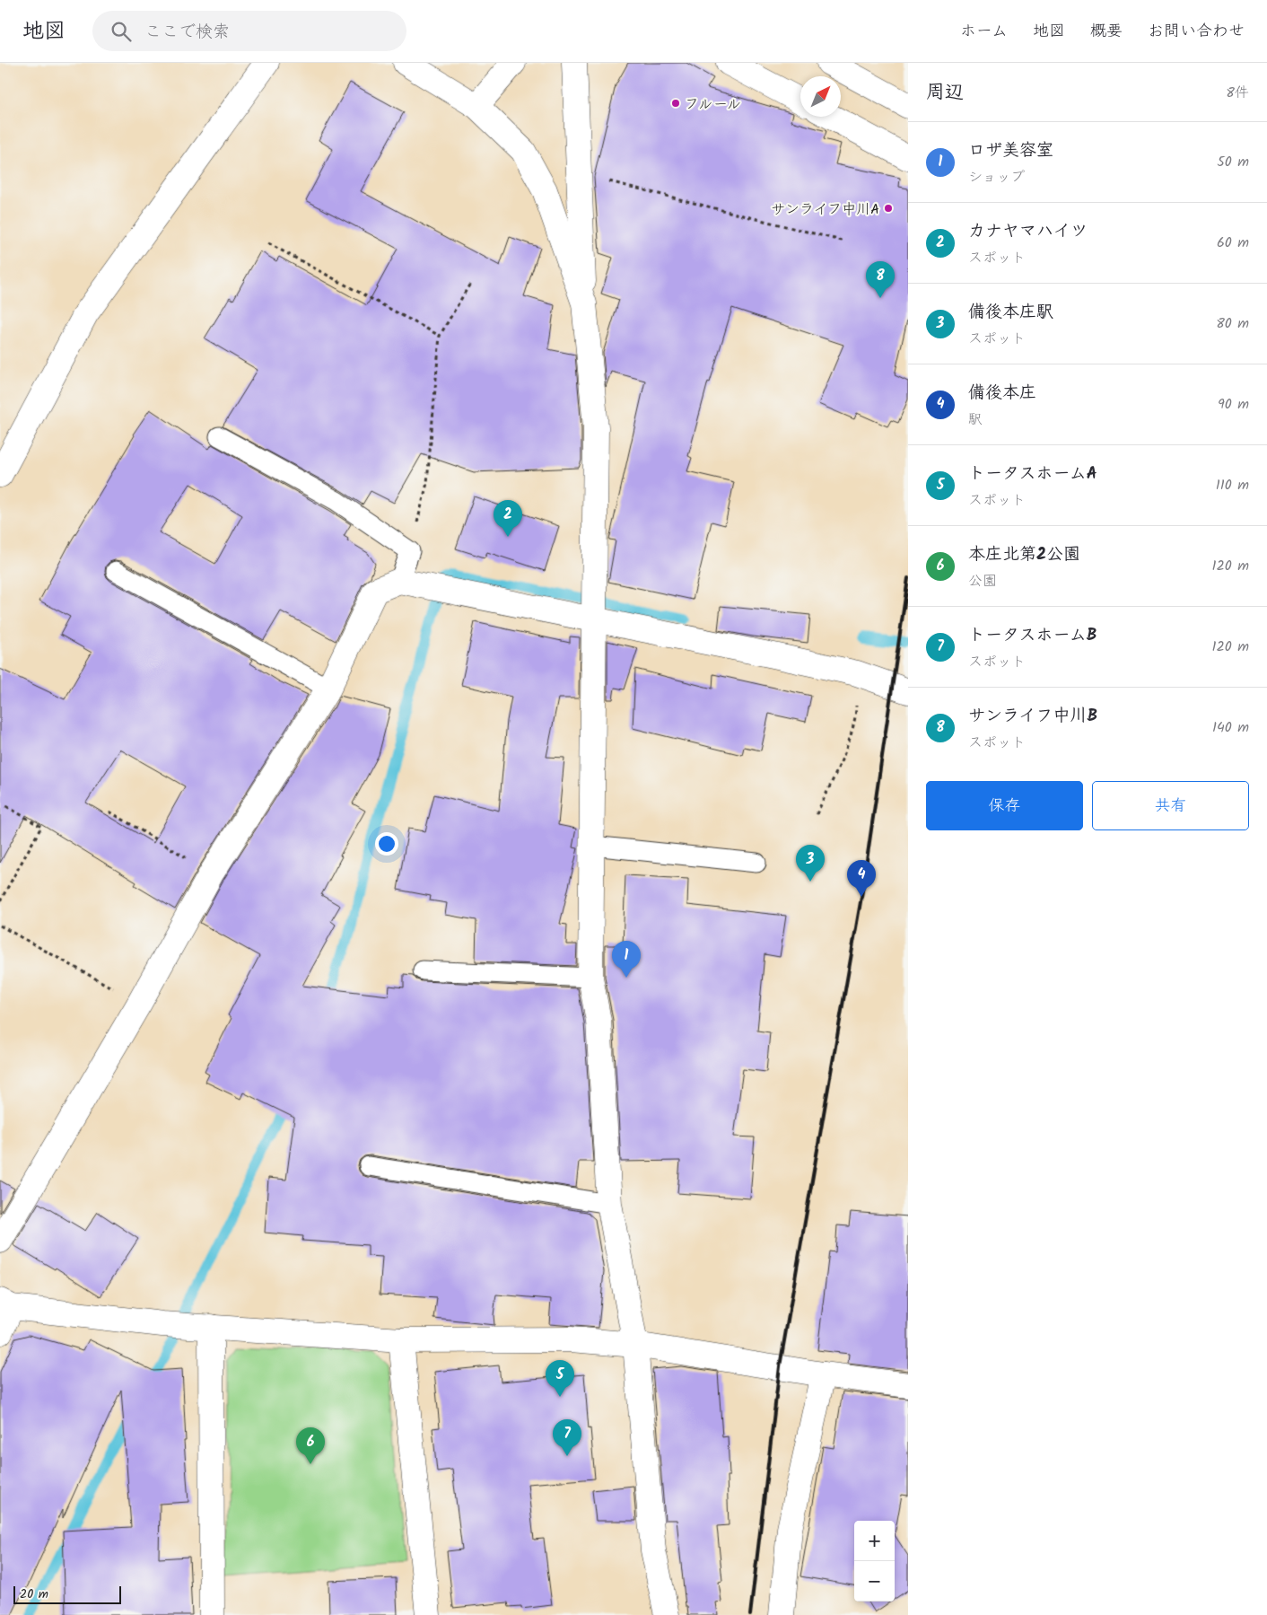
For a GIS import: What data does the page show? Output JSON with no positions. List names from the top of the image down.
{
  "places": ["フルール", "サンライフ中川A"],
  "scale_bar": "20 m",
  "north": "top right",
  "page": {
    "header": "地図",
    "search": "ここで検索",
    "nav": [
      "ホーム",
      "地図",
      "概要",
      "お問い合わせ"
    ],
    "heading": ["周辺", "8件"],
    "list": [
      {
        "mark": "1",
        "name": "ロザ美容室",
        "note": "ショップ",
        "value": "50 m"
      },
      {
        "mark": "2",
        "name": "カナヤマハイツ",
        "note": "スポット",
        "value": "60 m"
      },
      {
        "mark": "3",
        "name": "備後本庄駅",
        "note": "スポット",
        "value": "80 m"
      },
      {
        "mark": "4",
        "name": "備後本庄",
        "note": "駅",
        "value": "90 m"
      },
      {
        "mark": "5",
        "name": "トータスホームA",
        "note": "スポット",
        "value": "110 m"
      },
      {
        "mark": "6",
        "name": "本庄北第2公園",
        "note": "公園",
        "value": "120 m"
      },
      {
        "mark": "7",
        "name": "トータスホームB",
        "note": "スポット",
        "value": "120 m"
      },
      {
        "mark": "8",
        "name": "サンライフ中川B",
        "note": "スポット",
        "value": "140 m"
      }
    ],
    "pins": [
      "8",
      "2",
      "3",
      "4",
      "1",
      "5",
      "7",
      "6"
    ],
    "buttons": ["保存", "共有"],
    "map_buttons": ["+", "−"],
    "scale": "20 m"
  }
}
